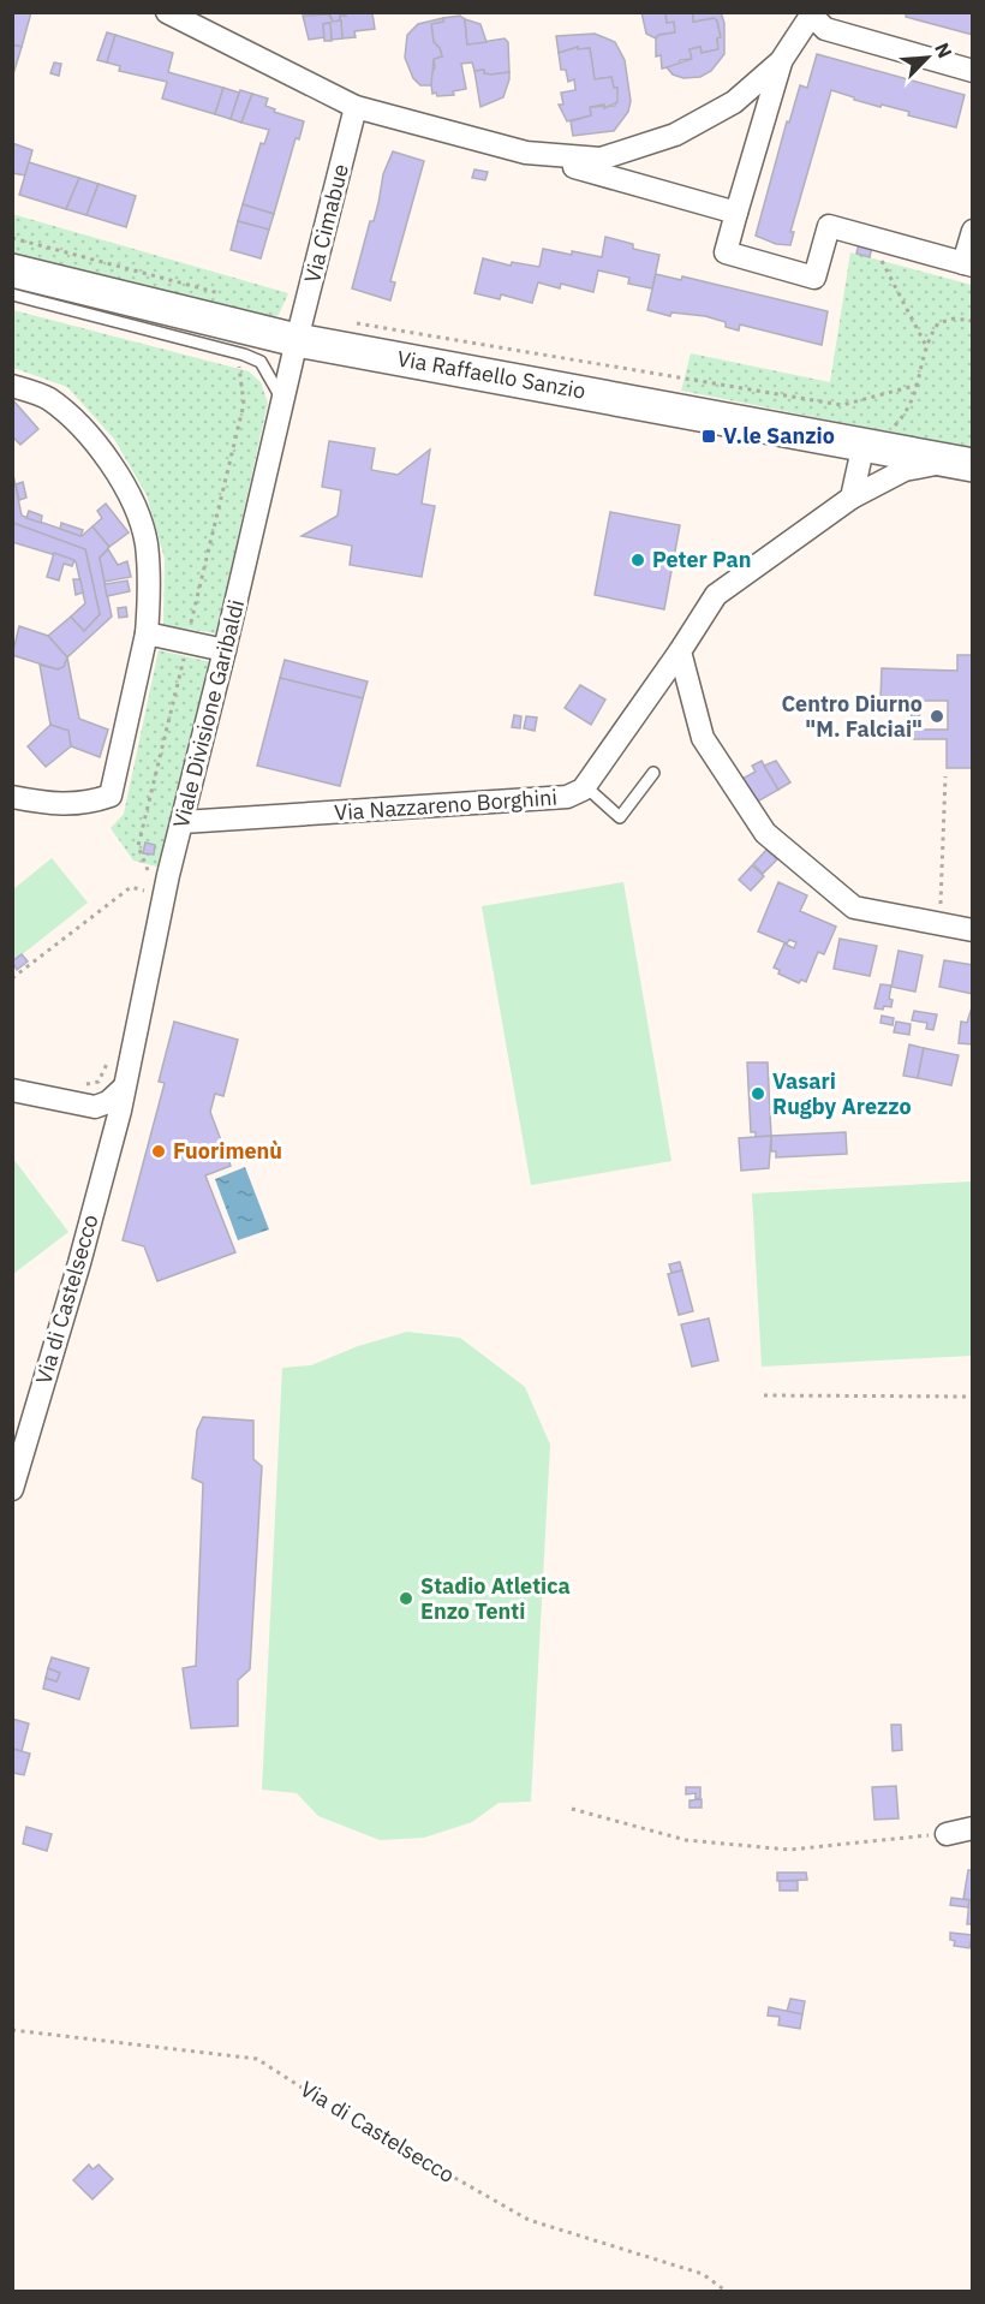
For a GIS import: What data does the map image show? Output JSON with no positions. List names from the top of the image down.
{
  "streets": {
    "main road": ["Via Raffaello Sanzio"],
    "street": [
      "Via Cimabue",
      "Viale Divisione Garibaldi",
      "Via Nazzareno Borghini",
      "Via di Castelsecco"
    ]
  },
  "crossings": [
    ["Via Cimabue", "Via Raffaello Sanzio"],
    ["Via Cimabue", "Viale Divisione Garibaldi"],
    ["Via Raffaello Sanzio", "Viale Divisione Garibaldi"],
    ["Via Raffaello Sanzio", "Via Nazzareno Borghini"],
    ["Viale Divisione Garibaldi", "Via Nazzareno Borghini"],
    ["Viale Divisione Garibaldi", "Via di Castelsecco"]
  ],
  "places": {
    "transit": ["V.le Sanzio"],
    "other": [
      "Peter Pan",
      "Centro Diurno \"M. Falciai\"",
      "Vasari Rugby Arezzo",
      "Fuorimenù",
      "Stadio Atletica Enzo Tenti"
    ]
  },
  "north": "top right"
}
